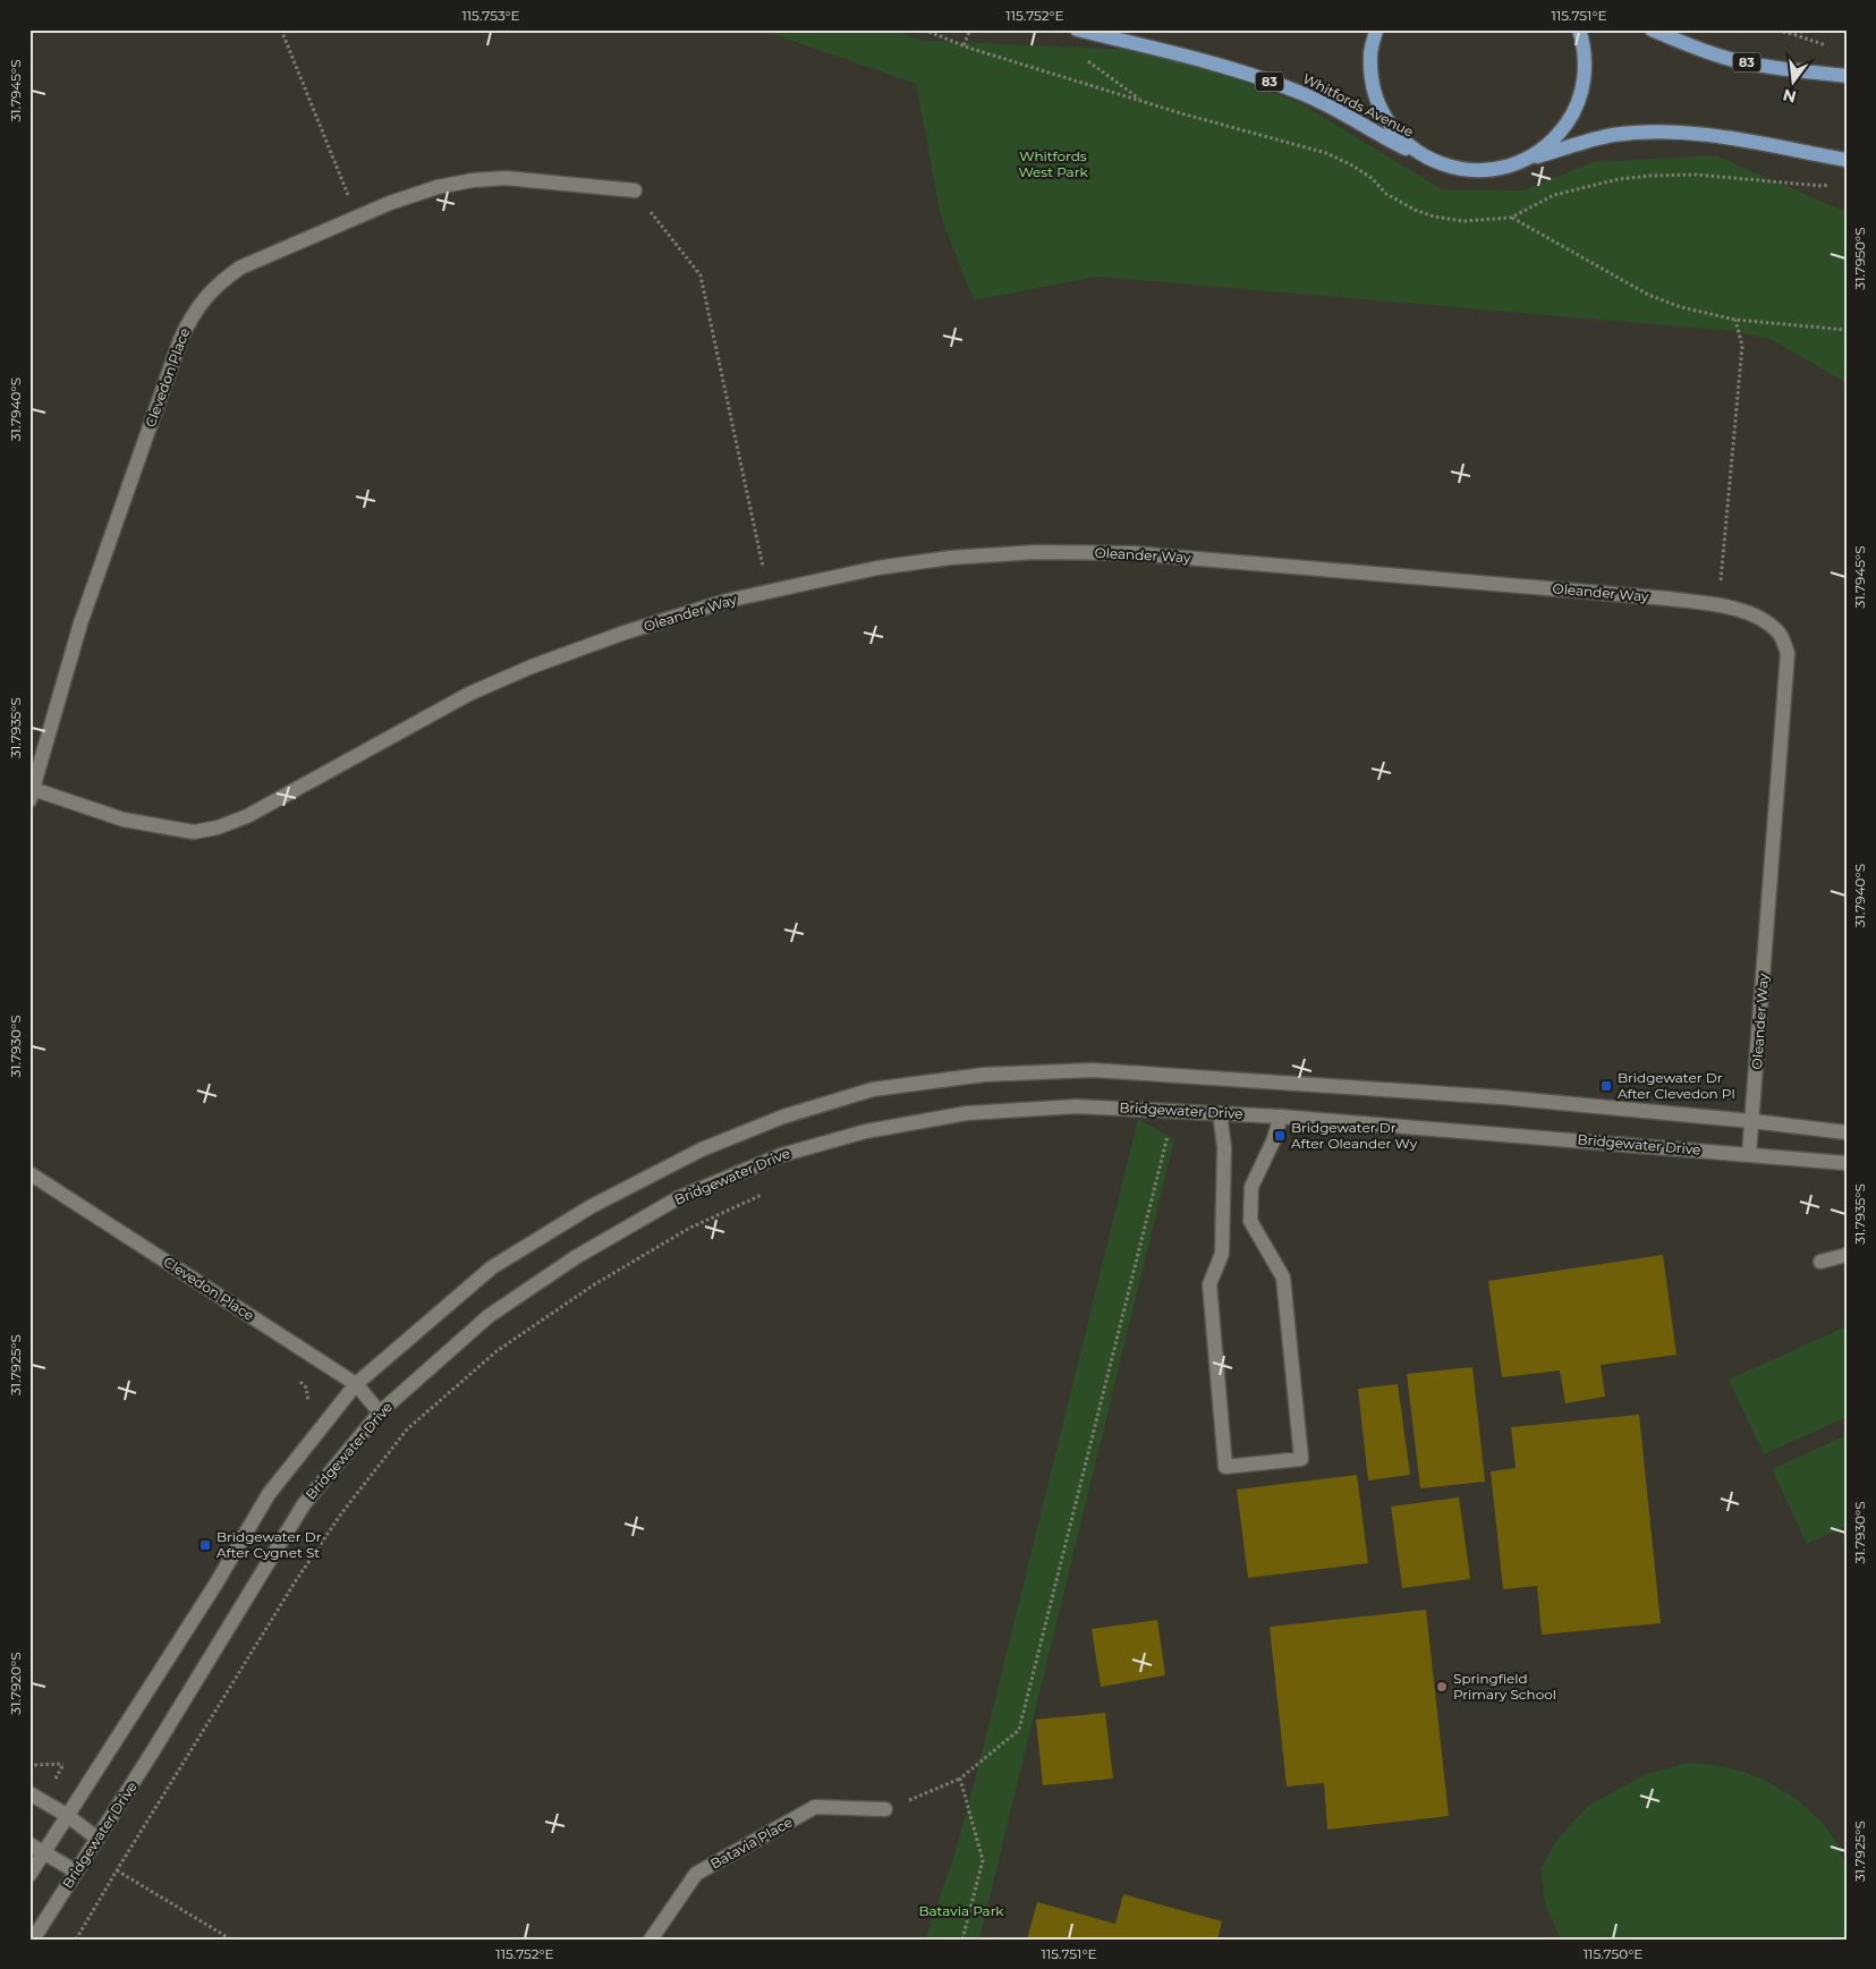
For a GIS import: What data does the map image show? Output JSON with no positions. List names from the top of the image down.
{
  "streets": {
    "main road": ["83", "Whitfords Avenue"],
    "street": [
      "Clevedon Place",
      "Oleander Way",
      "Bridgewater Drive",
      "Batavia Place"
    ]
  },
  "crossings": [
    ["83", "Whitfords Avenue"],
    ["Clevedon Place", "Oleander Way"],
    ["Clevedon Place", "Bridgewater Drive"],
    ["Oleander Way", "Bridgewater Drive"]
  ],
  "parks": ["Whitfords West Park", "Batavia Park"],
  "places": {
    "transit": ["Bridgewater Dr After Clevedon Pl", "Bridgewater Dr After Oleander Wy", "Bridgewater Dr After Cygnet St"],
    "other": ["Springfield Primary School"]
  },
  "north": "bottom",
  "coordinates": [
    "115.753°E",
    "115.752°E",
    "115.751°E",
    "31.7945°S",
    "31.7950°S",
    "31.7940°S",
    "31.7935°S",
    "31.7930°S",
    "31.7925°S",
    "31.7920°S",
    "115.750°E"
  ]
}
